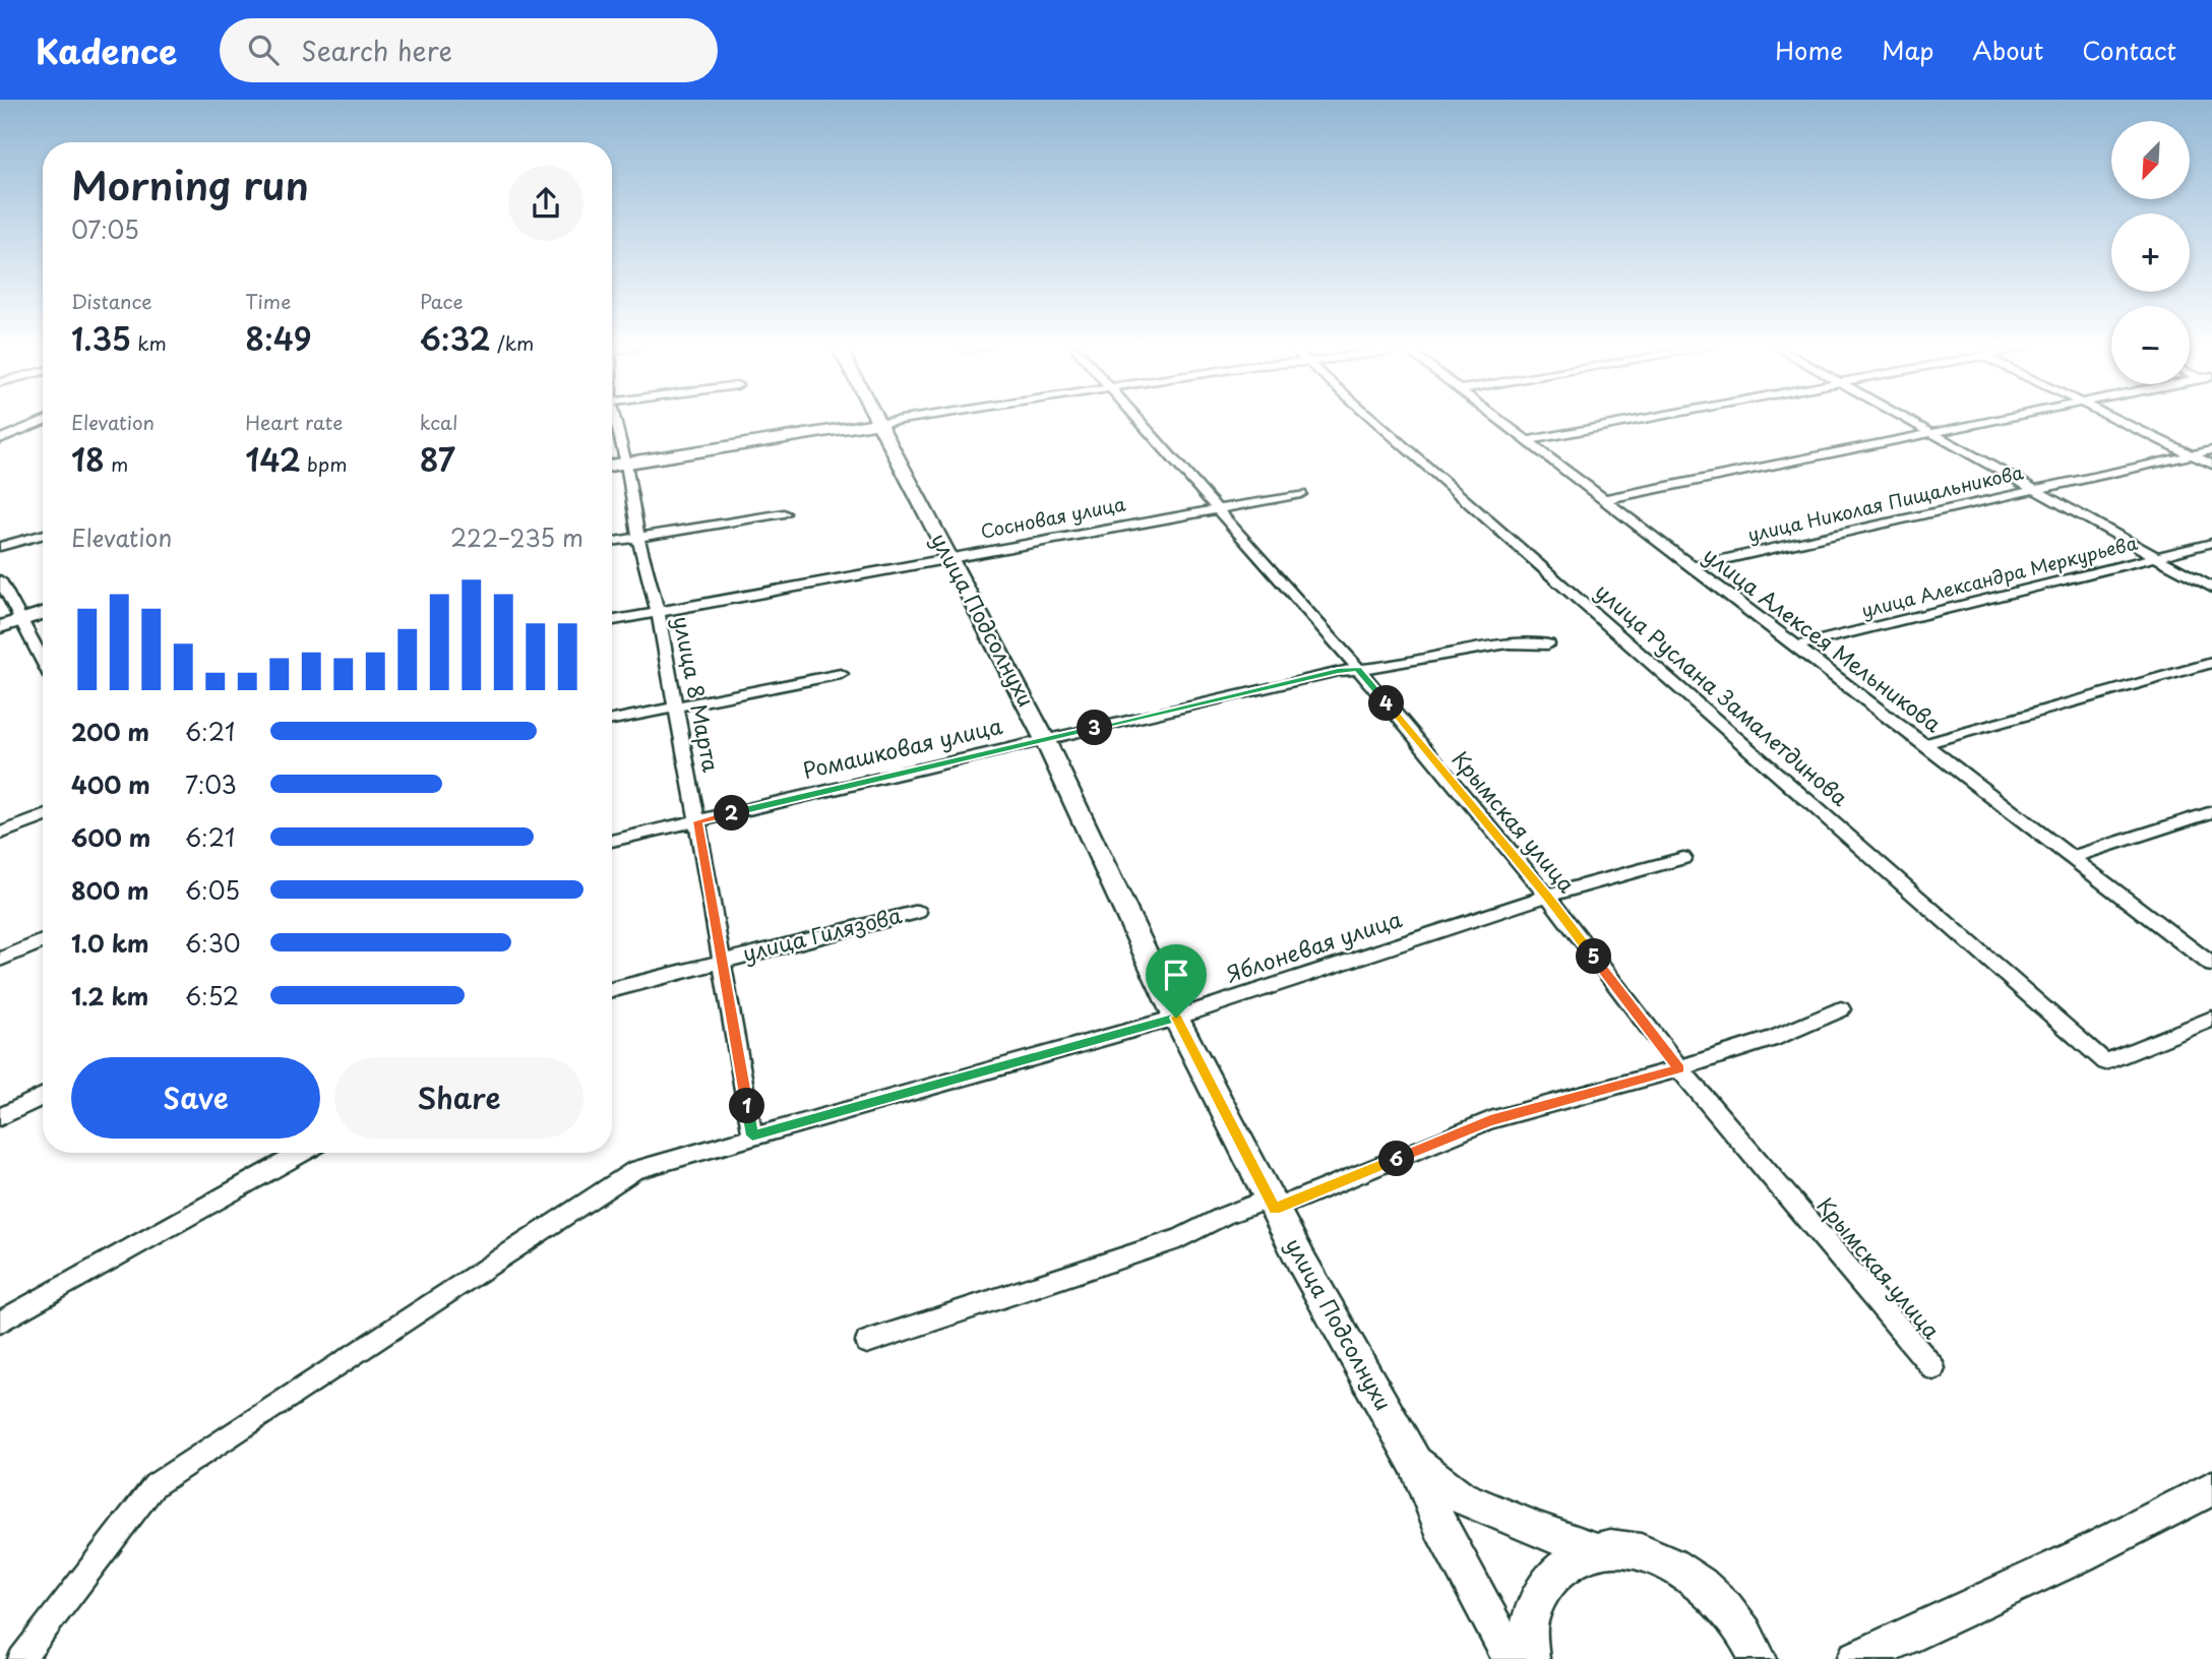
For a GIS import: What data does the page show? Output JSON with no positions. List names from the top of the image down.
{
  "streets": {
    "street": [
      "улица Николая Пищальникова",
      "Сосновая улица",
      "улица Александра Меркурьева",
      "улица Подсолнухи",
      "улица Алексея Мельникова",
      "улица 8 Марта",
      "улица Руслана Замалетдинова",
      "Ромашковая улица",
      "Крымская улица",
      "улица Гилязова",
      "Яблоневая улица"
    ]
  },
  "crossings": [
    ["улица Николая Пищальникова", "улица Алексея Мельникова"],
    ["Сосновая улица", "улица Подсолнухи"],
    ["Сосновая улица", "улица 8 Марта"],
    ["Сосновая улица", "Крымская улица"],
    ["улица Александра Меркурьева", "улица Алексея Мельникова"],
    ["улица Подсолнухи", "Ромашковая улица"],
    ["улица Подсолнухи", "Яблоневая улица"],
    ["улица 8 Марта", "Ромашковая улица"],
    ["улица 8 Марта", "улица Гилязова"],
    ["улица 8 Марта", "Яблоневая улица"],
    ["Ромашковая улица", "Крымская улица"],
    ["Крымская улица", "Яблоневая улица"]
  ],
  "north": "bottom left",
  "page": {
    "header": "Kadence",
    "search": "Search here",
    "nav": [
      "Home",
      "Map",
      "About",
      "Contact"
    ],
    "map_buttons": ["+", "−"],
    "heading": ["Morning run", "07:05"],
    "stats": [
      ["Distance", "1.35 km"],
      ["Time", "8:49"],
      ["Pace", "6:32 /km"],
      ["Elevation", "18 m"],
      ["Heart rate", "142 bpm"],
      ["kcal", "87"]
    ],
    "chart": ["Elevation", "222–235 m"],
    "pins": [
      "4",
      "3",
      "2",
      "5",
      "1",
      "6"
    ],
    "list": [
      {
        "name": "200 m",
        "note": "6:21"
      },
      {
        "name": "400 m",
        "note": "7:03"
      },
      {
        "name": "600 m",
        "note": "6:21"
      },
      {
        "name": "800 m",
        "note": "6:05"
      },
      {
        "name": "1.0 km",
        "note": "6:30"
      },
      {
        "name": "1.2 km",
        "note": "6:52"
      }
    ],
    "buttons": ["Save", "Share"]
  }
}
